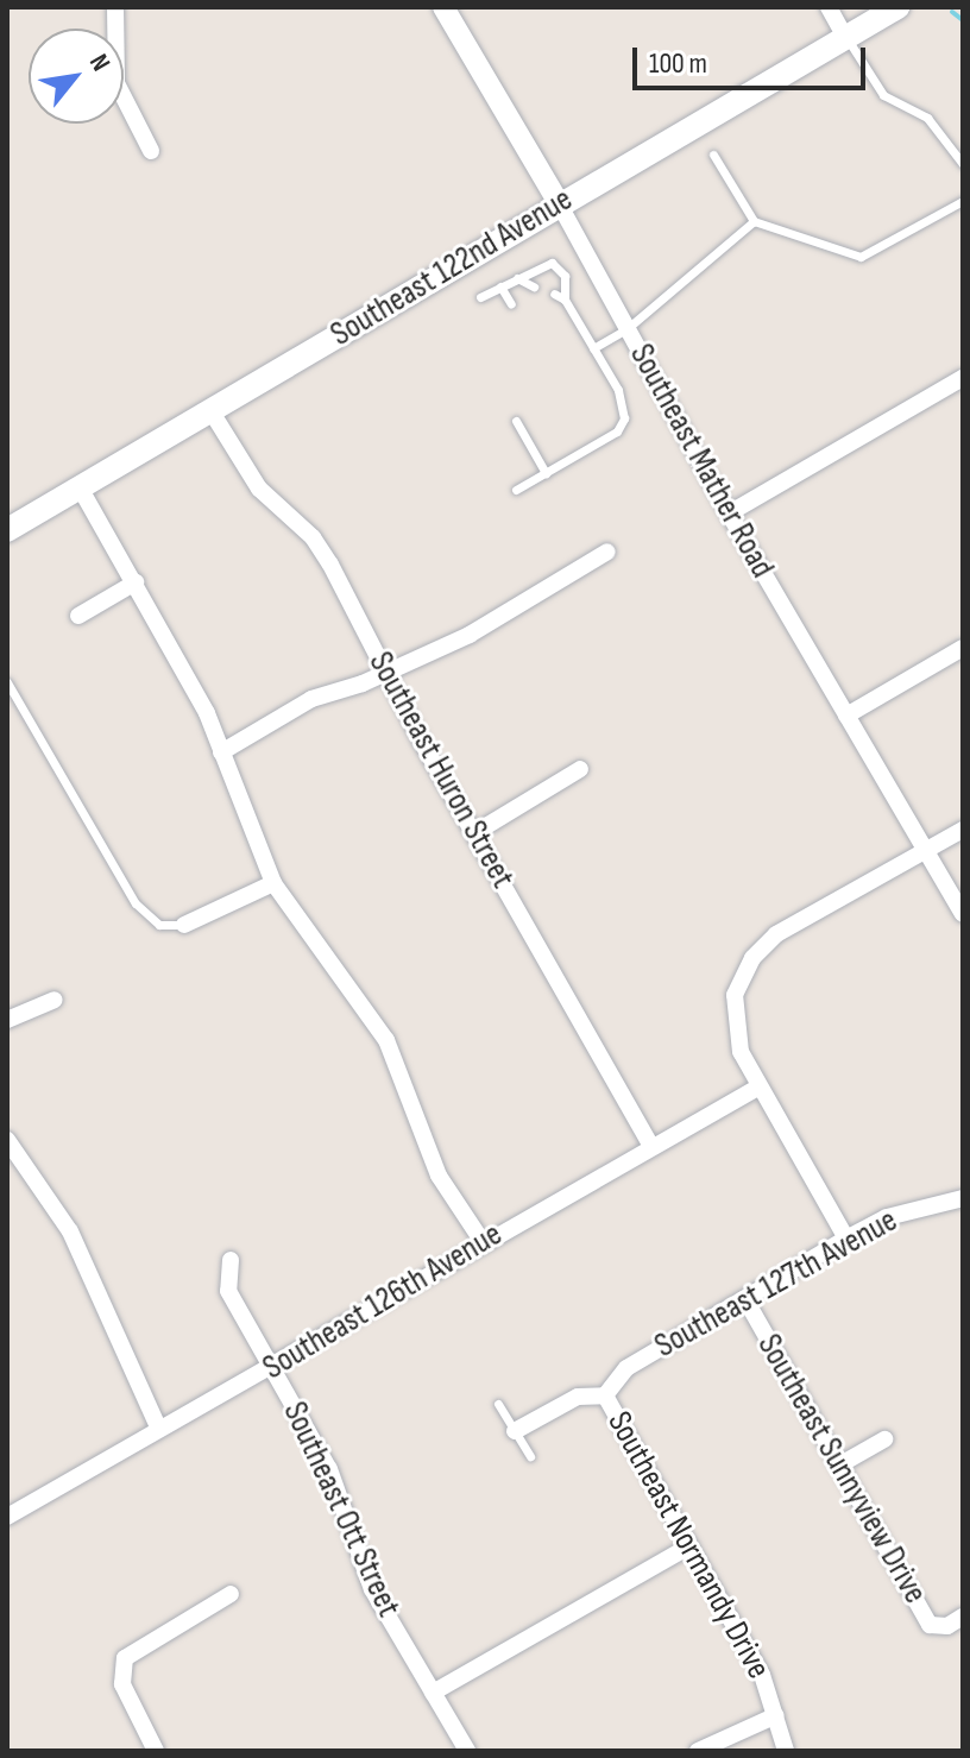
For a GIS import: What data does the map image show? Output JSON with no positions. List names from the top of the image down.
{
  "streets": {
    "main road": ["Southeast 122nd Avenue"],
    "street": [
      "Southeast Mather Road",
      "Southeast Huron Street",
      "Southeast 127th Avenue",
      "Southeast 126th Avenue",
      "Southeast Sunnyview Drive",
      "Southeast Ott Street",
      "Southeast Normandy Drive"
    ]
  },
  "crossings": [
    ["Southeast 122nd Avenue", "Southeast Mather Road"],
    ["Southeast 122nd Avenue", "Southeast Huron Street"],
    ["Southeast Huron Street", "Southeast 126th Avenue"],
    ["Southeast 127th Avenue", "Southeast Sunnyview Drive"],
    ["Southeast 127th Avenue", "Southeast Normandy Drive"],
    ["Southeast 126th Avenue", "Southeast Ott Street"]
  ],
  "scale_bar": "100 m",
  "north": "top right"
}
